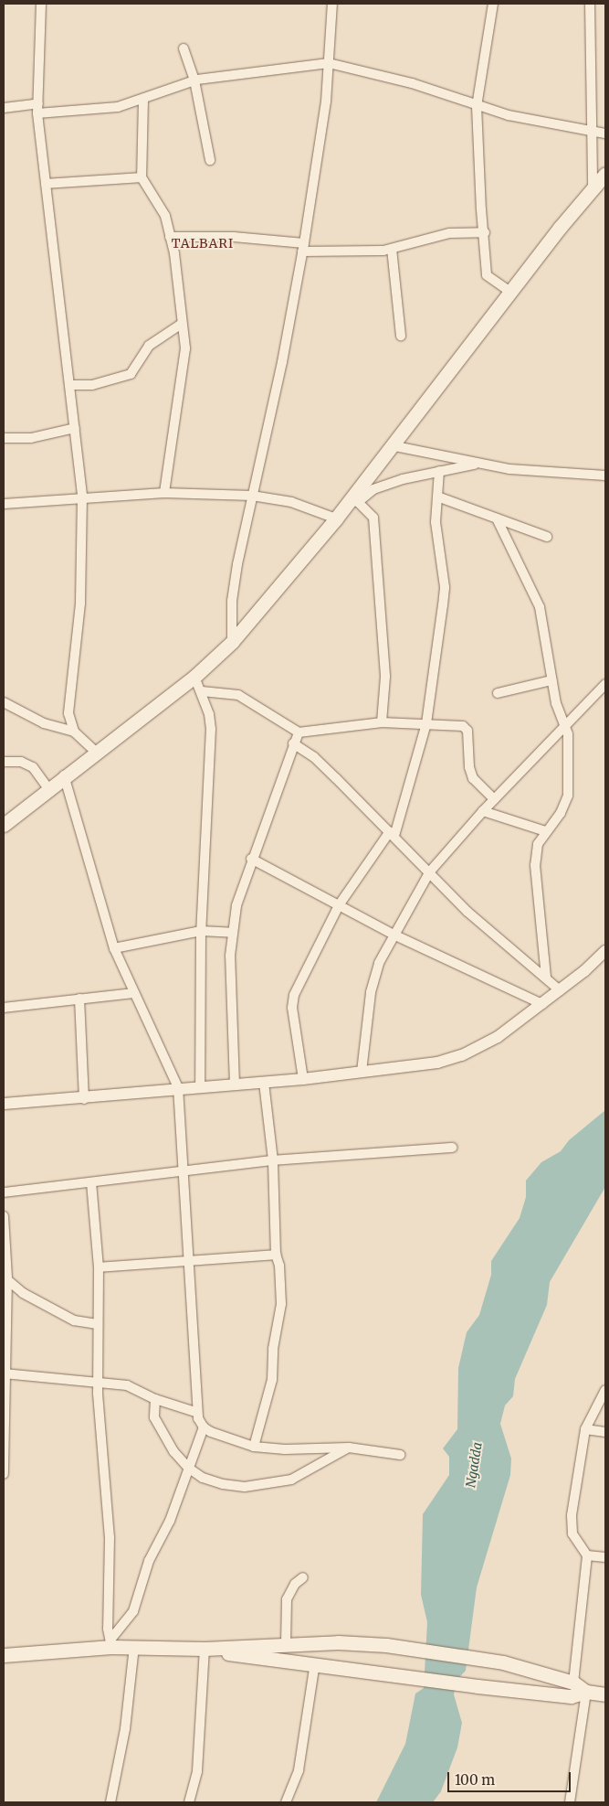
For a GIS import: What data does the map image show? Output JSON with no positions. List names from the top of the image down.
{
  "districts": ["TALBARI"],
  "water": ["Ngadda"],
  "scale_bar": "100 m"
}
